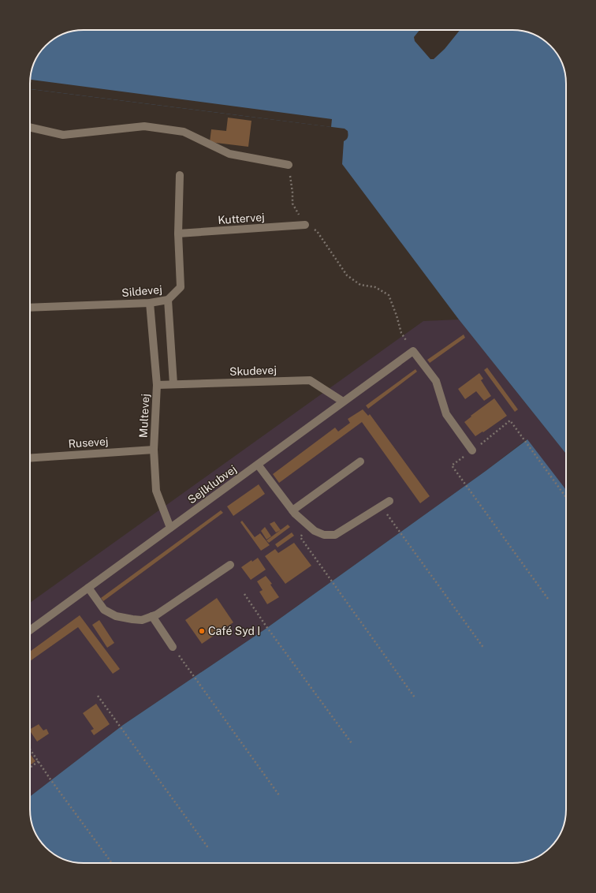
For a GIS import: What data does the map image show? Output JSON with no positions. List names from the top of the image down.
{
  "streets": {
    "street": [
      "Kuttervej",
      "Sildevej",
      "Skudevej",
      "Multevej",
      "Rusevej",
      "Sejlklubvej"
    ]
  },
  "crossings": [
    ["Kuttervej", "Sildevej"],
    ["Sildevej", "Multevej"],
    ["Skudevej", "Multevej"],
    ["Skudevej", "Sejlklubvej"],
    ["Multevej", "Rusevej"],
    ["Multevej", "Sejlklubvej"]
  ],
  "places": ["Café Syd I"]
}
